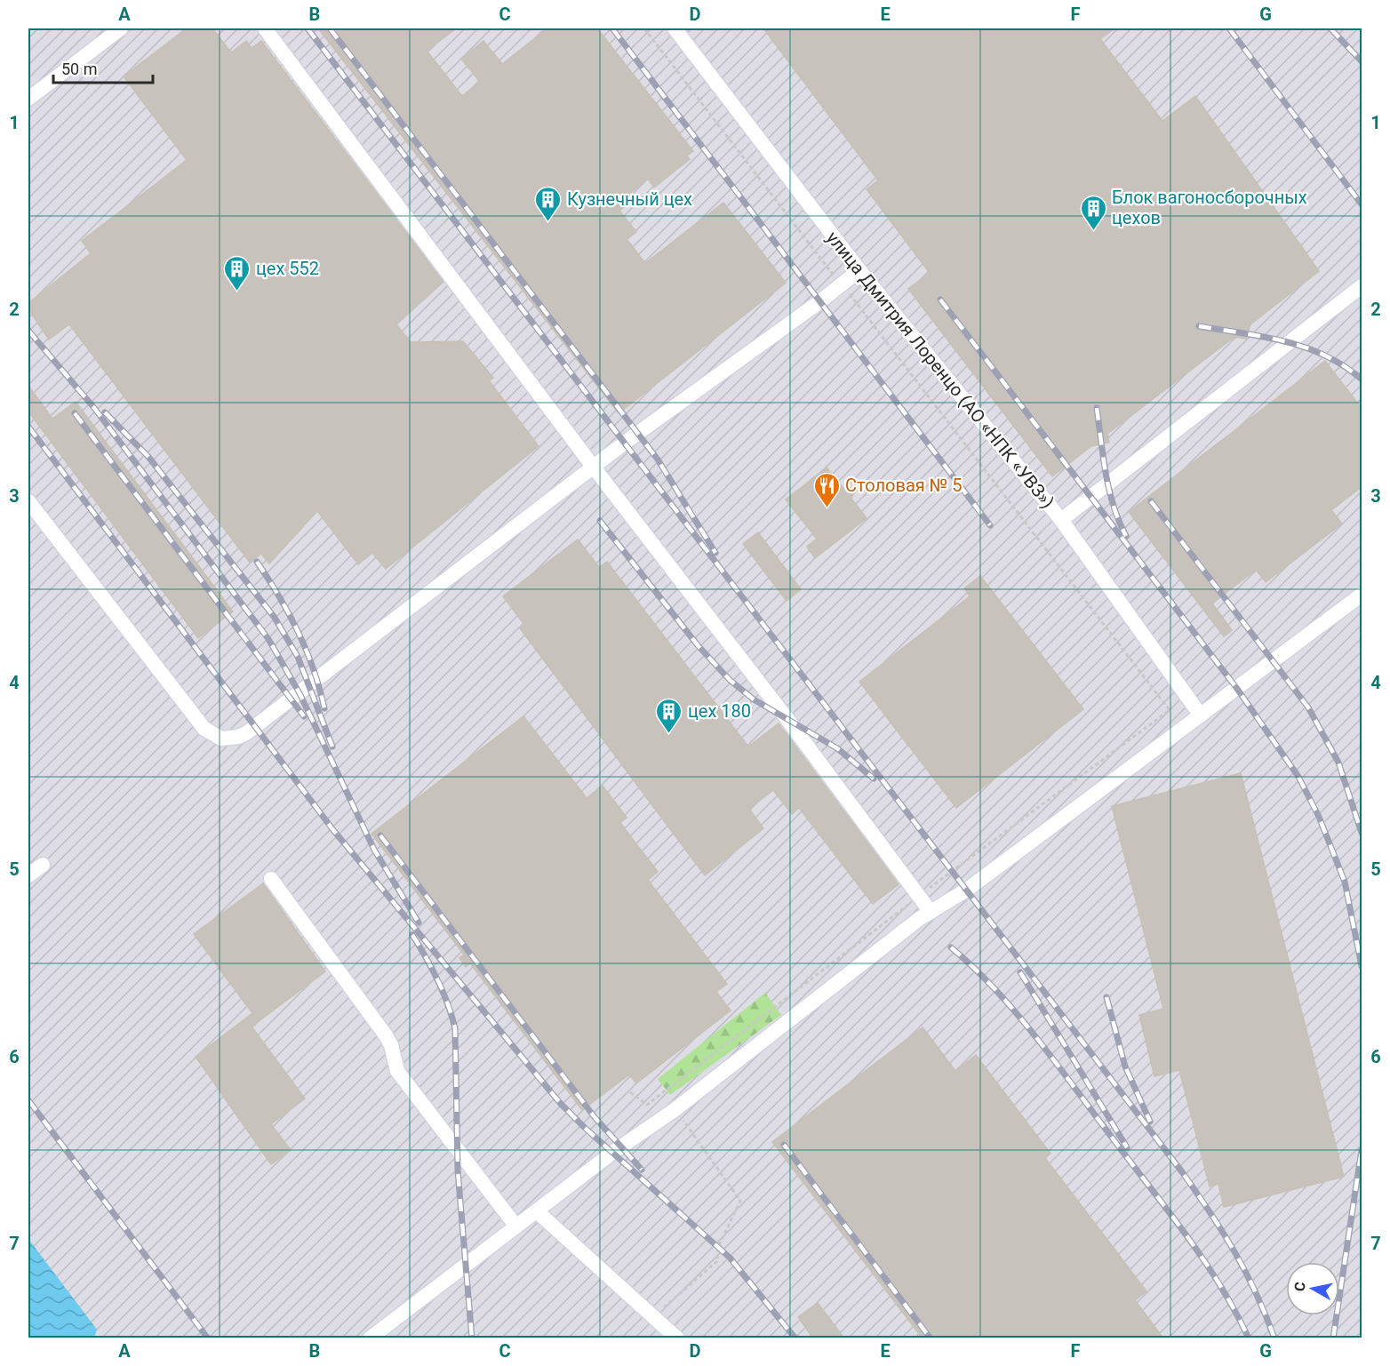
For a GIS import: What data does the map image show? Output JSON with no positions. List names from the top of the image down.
{
  "streets": {
    "lane": ["улица Дмитрия Лоренцо (АО «НПК «УВЗ»)"]
  },
  "places": {
    "building": [
      "Кузнечный цех",
      "Блок вагоносборочных цехов",
      "цех 552",
      "цех 180"
    ],
    "restaurant": ["Столовая № 5"]
  },
  "scale_bar": "50 m",
  "north": "left",
  "grid": {
    "columns": [
      "A",
      "B",
      "C",
      "D",
      "E",
      "F",
      "G"
    ],
    "rows": [
      "1",
      "2",
      "3",
      "4",
      "5",
      "6",
      "7"
    ]
  }
}
